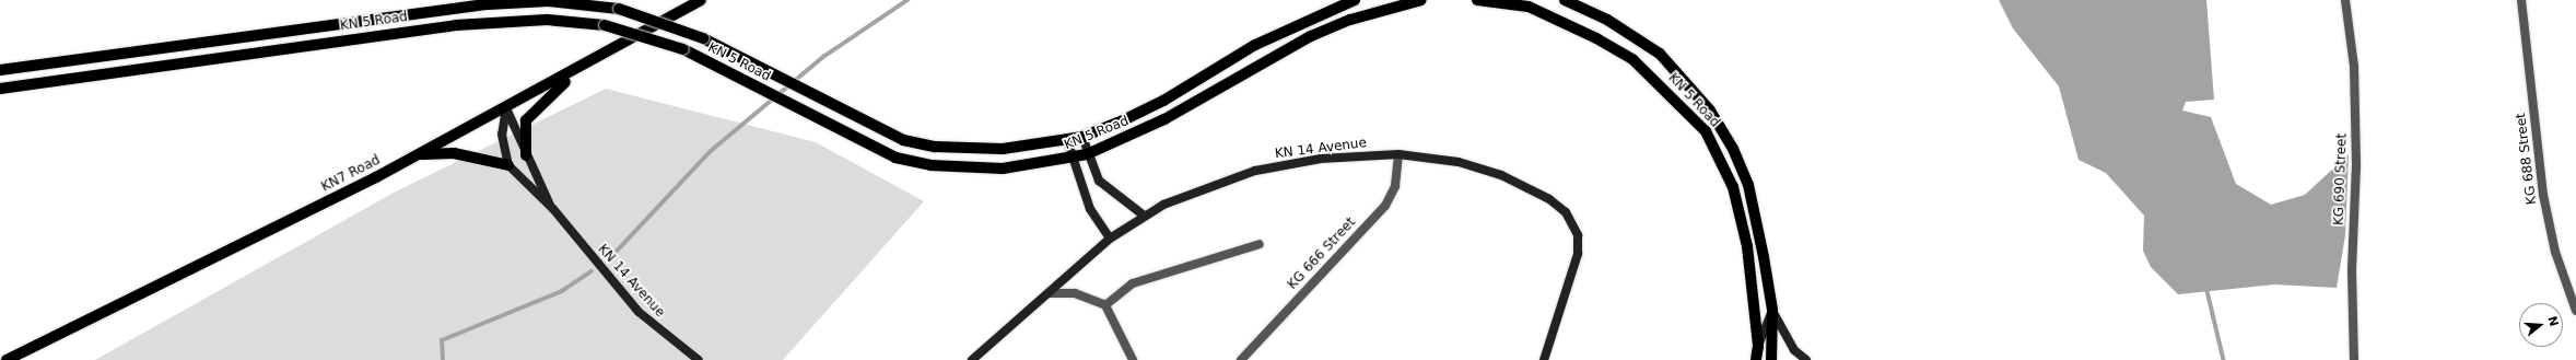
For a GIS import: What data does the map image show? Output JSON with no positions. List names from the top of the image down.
{
  "streets": {
    "main road": ["KN 5 Road", "KN 14 Avenue", "KN7 Road"],
    "street": ["KG 688 Street", "KG 690 Street", "KG 666 Street"]
  },
  "crossings": [
    ["KN 14 Avenue", "KN7 Road"],
    ["KN 14 Avenue", "KG 666 Street"]
  ],
  "north": "right"
}
